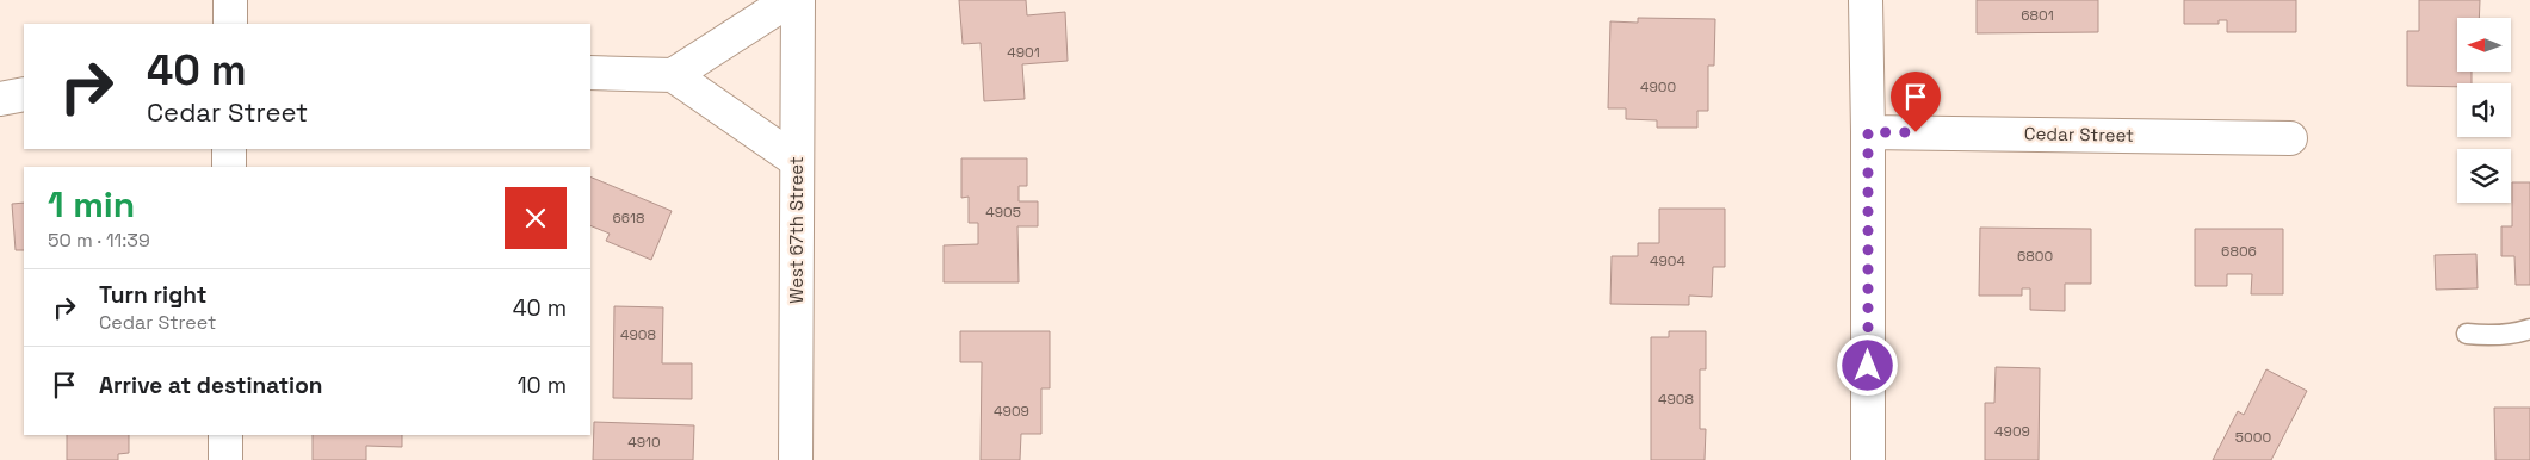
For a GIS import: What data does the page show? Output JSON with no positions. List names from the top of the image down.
{
  "streets": {
    "street": ["Cedar Street", "West 67th Street"]
  },
  "house_numbers": [
    "6801",
    "4901",
    "4900",
    "4905",
    "6618",
    "6806",
    "6800",
    "4904",
    "4908",
    "4908",
    "4909",
    "4909",
    "5000",
    "4910"
  ],
  "north": "left",
  "page": {
    "turn": ["40 m", "Cedar Street"],
    "heading": ["1 min", "50 m · 11:39"],
    "list": [
      {
        "name": "Turn right",
        "note": "Cedar Street",
        "value": "40 m"
      },
      {
        "name": "Arrive at destination",
        "value": "10 m"
      }
    ]
  }
}
